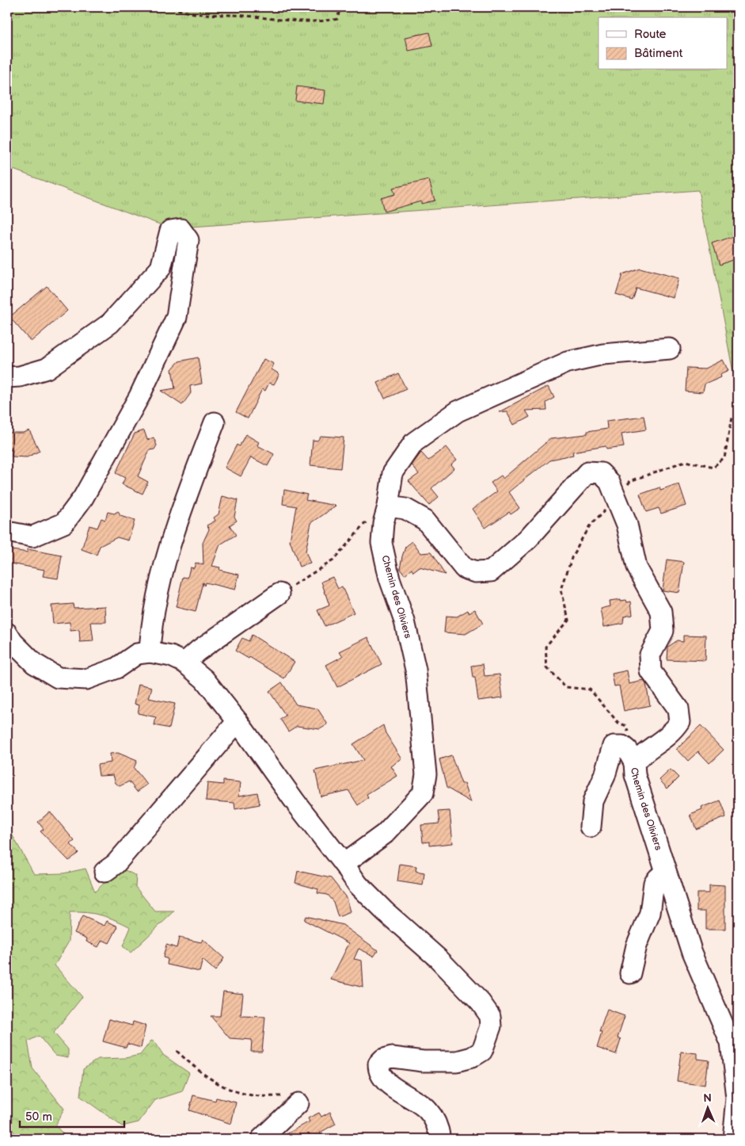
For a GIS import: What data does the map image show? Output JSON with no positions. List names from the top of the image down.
{
  "streets": {
    "street": ["Chemin des Oliviers"]
  },
  "legend": ["Route", "Bâtiment"],
  "scale_bar": "50 m",
  "north": "top"
}
